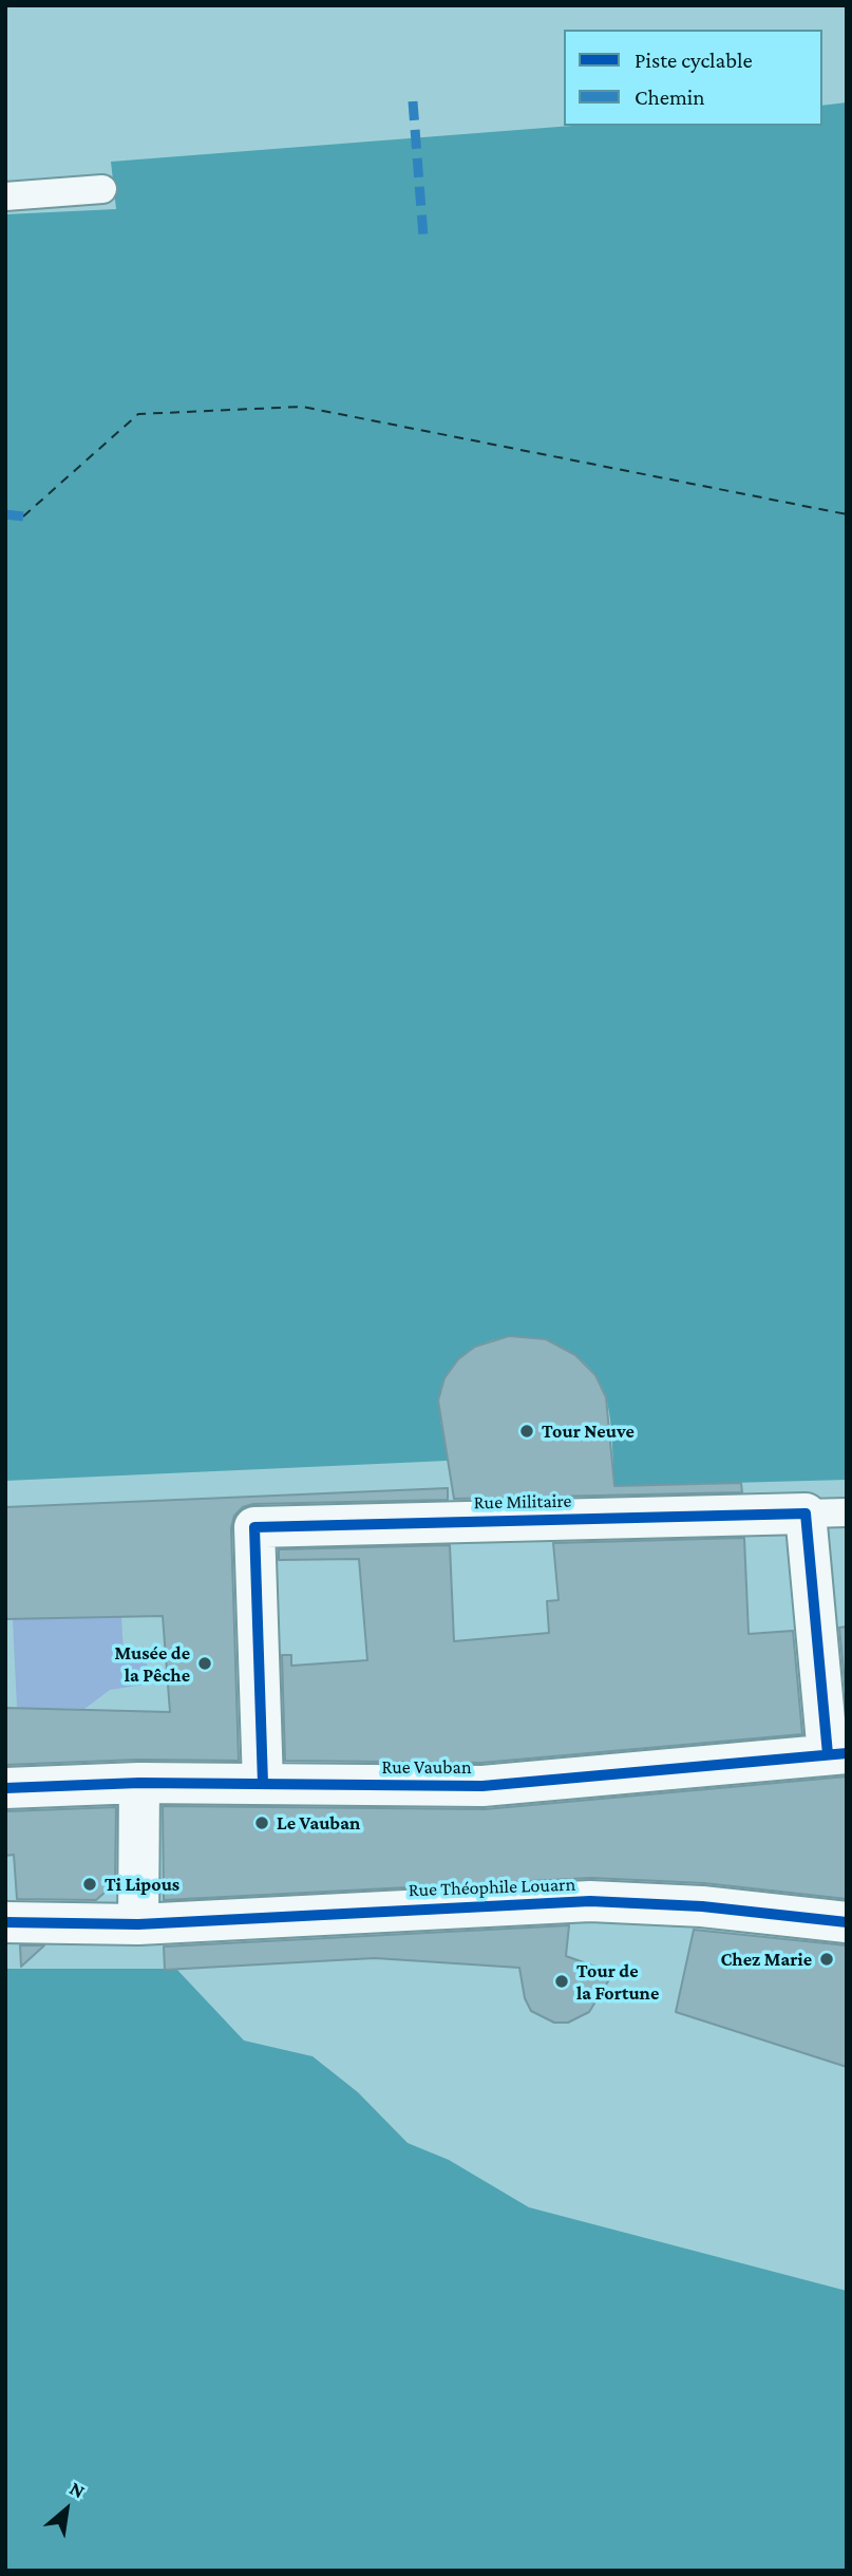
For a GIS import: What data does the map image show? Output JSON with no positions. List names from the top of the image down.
{
  "streets": {
    "street": ["Rue Militaire", "Rue Vauban", "Rue Théophile Louarn"]
  },
  "crossings": [
    ["Rue Militaire", "Rue Vauban"]
  ],
  "places": [
    "Tour Neuve",
    "Musée de la Pêche",
    "Le Vauban",
    "Ti Lipous",
    "Chez Marie",
    "Tour de la Fortune"
  ],
  "legend": ["Piste cyclable", "Chemin"],
  "north": "top right"
}
